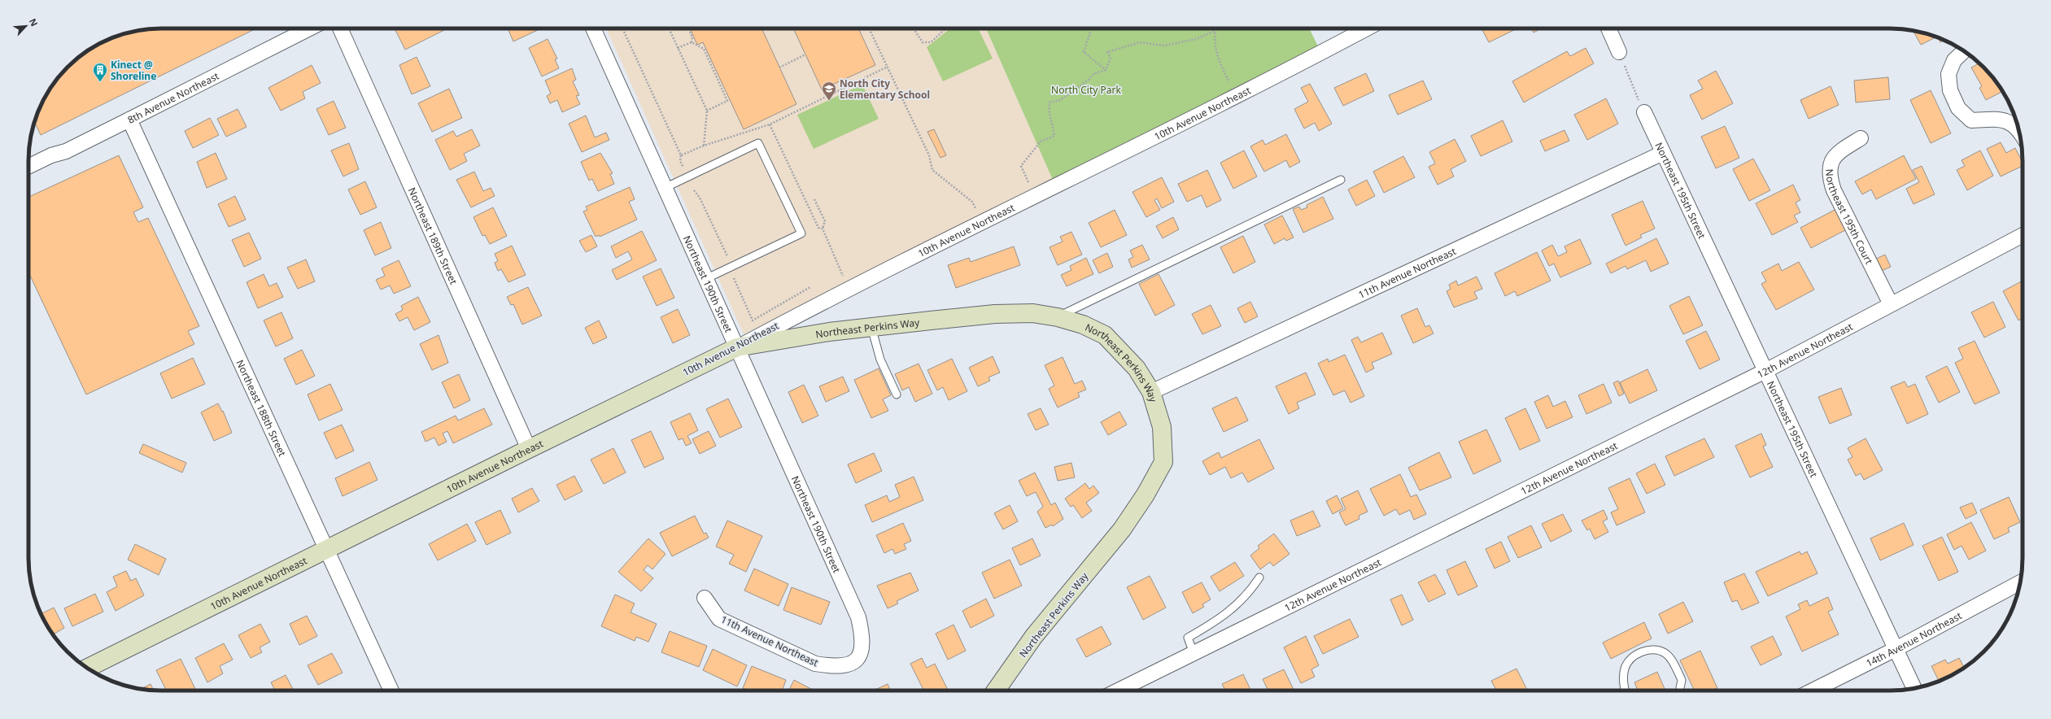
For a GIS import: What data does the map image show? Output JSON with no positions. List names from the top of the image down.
{
  "streets": {
    "main road": ["10th Avenue Northeast", "Northeast Perkins Way"],
    "street": [
      "8th Avenue Northeast",
      "Northeast 195th Street",
      "Northeast 195th Court",
      "Northeast 189th Street",
      "11th Avenue Northeast",
      "Northeast 190th Street",
      "12th Avenue Northeast",
      "Northeast 188th Street",
      "14th Avenue Northeast"
    ]
  },
  "crossings": [
    ["8th Avenue Northeast", "Northeast 188th Street"],
    ["10th Avenue Northeast", "Northeast 189th Street"],
    ["10th Avenue Northeast", "Northeast 190th Street"],
    ["10th Avenue Northeast", "Northeast Perkins Way"],
    ["10th Avenue Northeast", "Northeast 188th Street"],
    ["Northeast 195th Street", "11th Avenue Northeast"],
    ["Northeast 195th Street", "12th Avenue Northeast"],
    ["Northeast 195th Street", "14th Avenue Northeast"],
    ["Northeast 195th Court", "12th Avenue Northeast"],
    ["11th Avenue Northeast", "Northeast 190th Street"],
    ["11th Avenue Northeast", "Northeast Perkins Way"],
    ["Northeast 190th Street", "Northeast Perkins Way"]
  ],
  "parks": ["North City Park"],
  "places": {
    "building": ["Kinect @ Shoreline"],
    "school or university": ["North City Elementary School"]
  },
  "north": "top right"
}
